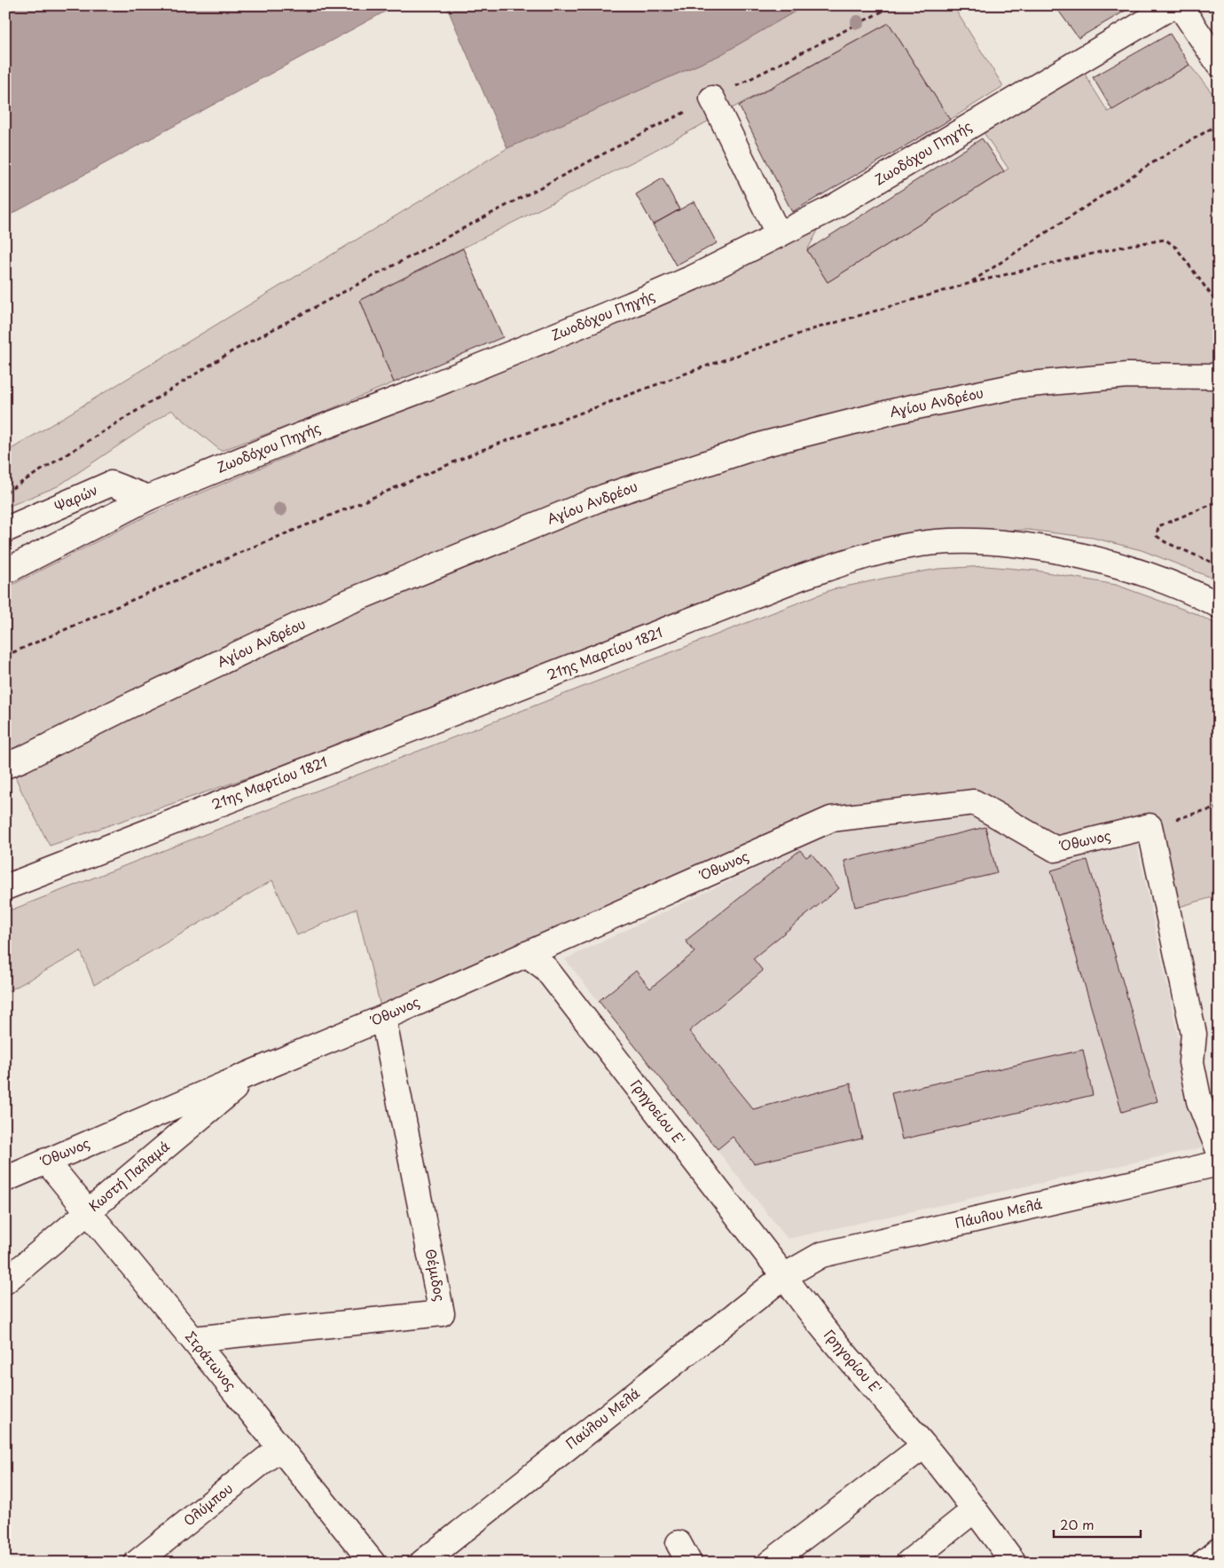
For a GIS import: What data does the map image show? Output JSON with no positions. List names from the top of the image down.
{
  "streets": {
    "street": [
      "Ζωοδόχου Πηγής",
      "Αγίου Ανδρέου",
      "Ψαρών",
      "21ης Μαρτίου 1821",
      "Όθωνος",
      "Γρηγοείου Ε'",
      "Κωστή Παλαμά",
      "Πάυλου Μελά",
      "Θέμιδος",
      "Στράτωνος",
      "Γρηγορίου Ε'",
      "Παύλου Μελά",
      "Ολύμπου"
    ]
  },
  "crossings": [
    ["Ζωοδόχου Πηγής", "Ψαρών"],
    ["Όθωνος", "Γρηγοείου Ε'"],
    ["Όθωνος", "Κωστή Παλαμά"],
    ["Όθωνος", "Θέμιδος"],
    ["Όθωνος", "Στράτωνος"],
    ["Γρηγοείου Ε'", "Πάυλου Μελά"],
    ["Γρηγοείου Ε'", "Γρηγορίου Ε'"],
    ["Γρηγοείου Ε'", "Παύλου Μελά"],
    ["Κωστή Παλαμά", "Στράτωνος"],
    ["Πάυλου Μελά", "Γρηγορίου Ε'"],
    ["Πάυλου Μελά", "Παύλου Μελά"],
    ["Θέμιδος", "Στράτωνος"],
    ["Στράτωνος", "Ολύμπου"],
    ["Γρηγορίου Ε'", "Παύλου Μελά"]
  ],
  "scale_bar": "20 m"
}
